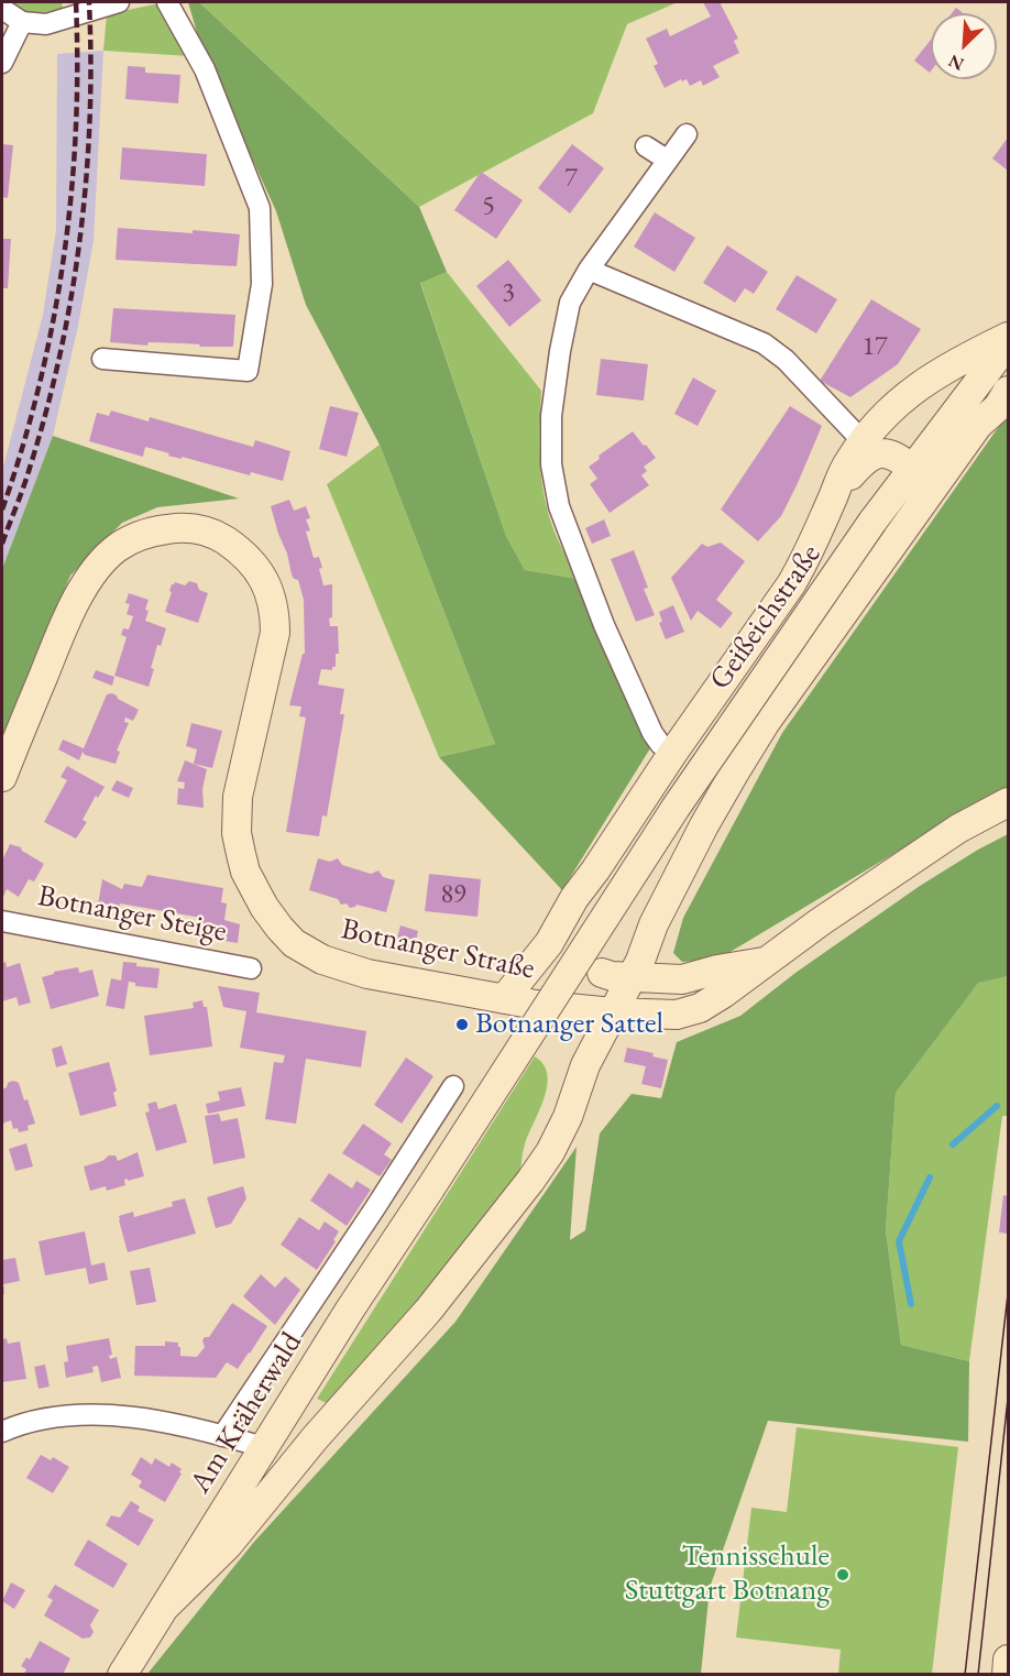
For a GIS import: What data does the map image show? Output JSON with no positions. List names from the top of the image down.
{
  "streets": {
    "main road": ["Geißeichstraße", "Botnanger Straße", "Am Kräherwald"],
    "street": ["Botnanger Steige"]
  },
  "crossings": [
    ["Geißeichstraße", "Botnanger Straße"],
    ["Geißeichstraße", "Am Kräherwald"]
  ],
  "places": ["Botnanger Sattel", "Tennisschule Stuttgart Botnang"],
  "house_numbers": [
    "7",
    "5",
    "3",
    "17",
    "89"
  ],
  "north": "bottom left"
}
